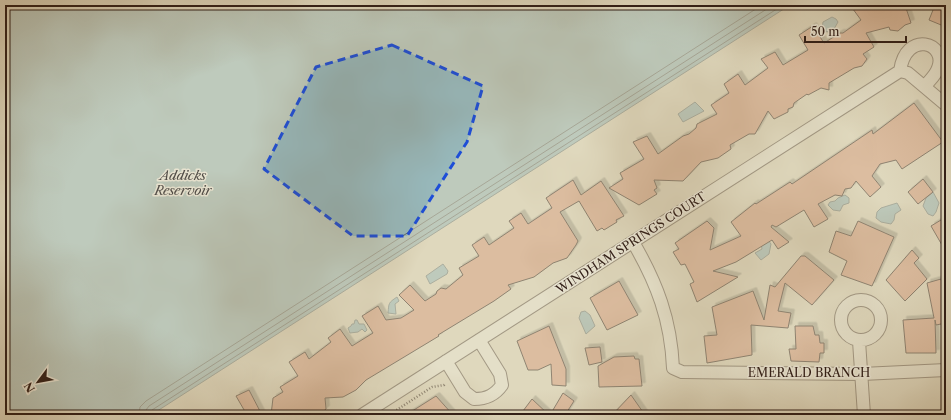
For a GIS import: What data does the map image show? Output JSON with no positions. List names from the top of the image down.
{
  "streets": {
    "street": ["WINDHAM SPRINGS COURT", "EMERALD BRANCH"]
  },
  "crossings": [
    ["WINDHAM SPRINGS COURT", "EMERALD BRANCH"]
  ],
  "water": ["Addicks Reservoir"],
  "scale_bar": "50 m",
  "north": "bottom left"
}
